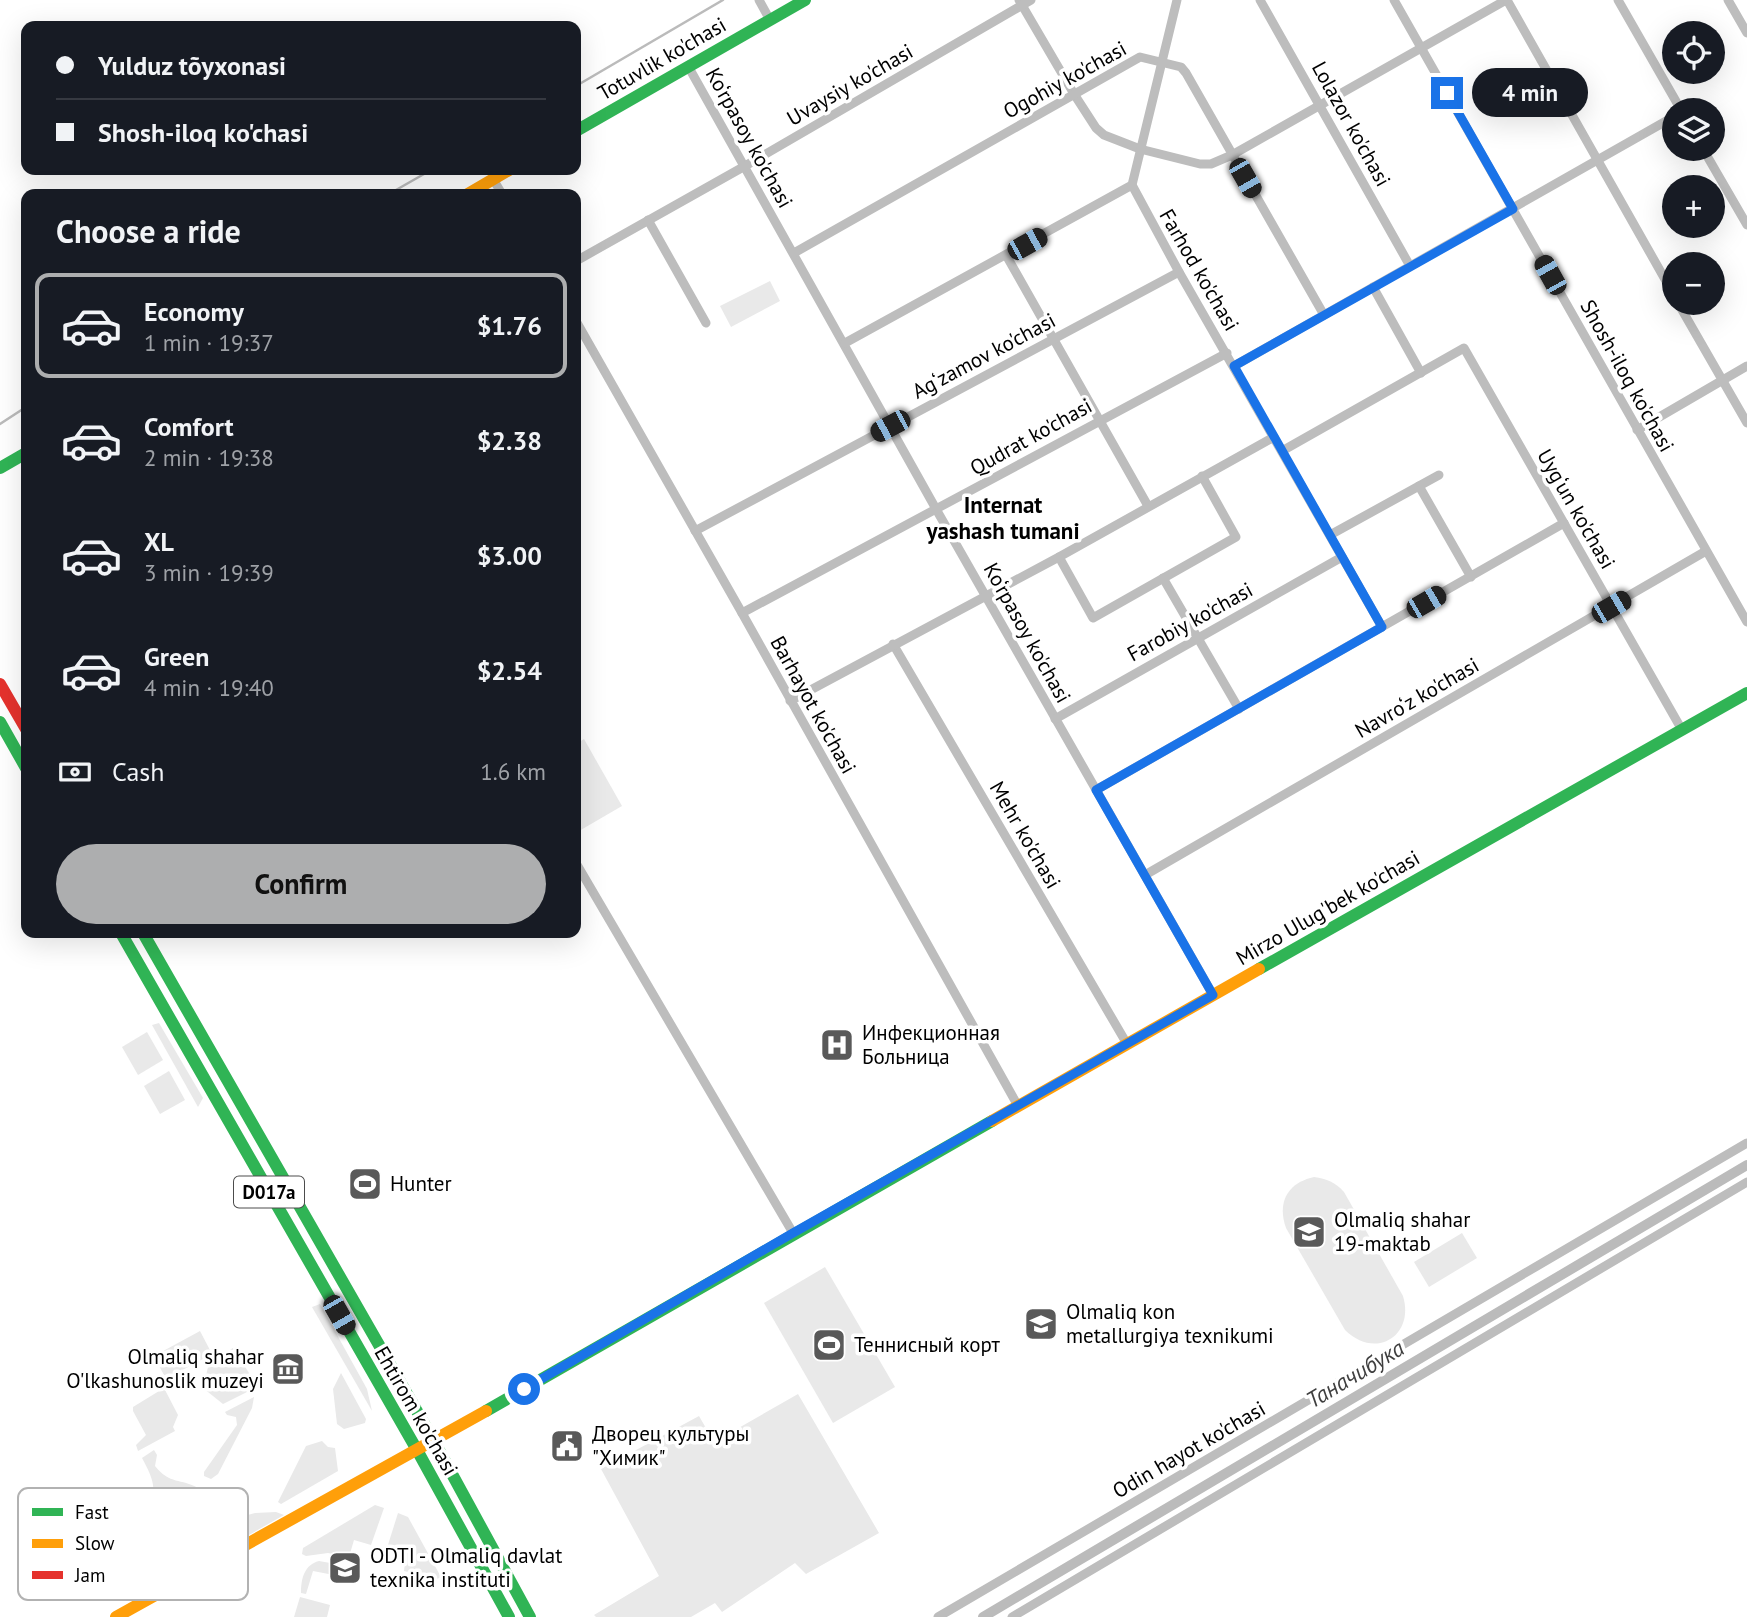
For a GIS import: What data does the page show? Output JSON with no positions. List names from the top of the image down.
{
  "streets": {
    "main road": [
      "Totuvlik ko'chasi",
      "Mirzo Ulug'bek ko'chasi",
      "D017a",
      "Ehtirom ko'chasi"
    ],
    "street": [
      "Ogohiy ko'chasi",
      "Uvaysiy ko'chasi",
      "Lolazor ko'chasi",
      "Ko‘rpasoy ko'chasi",
      "Farhod ko'chasi",
      "Ag‘zamov ko'chasi",
      "Shosh-iloq ko'chasi",
      "Qudrat ko'chasi",
      "Uyg‘un ko'chasi",
      "Farobiy ko'chasi",
      "Navro‘z ko'chasi",
      "Barhayot ko'chasi",
      "Mehr ko'chasi",
      "Odin hayot ko'chasi"
    ]
  },
  "crossings": [
    ["Totuvlik ko'chasi", "Ko‘rpasoy ko'chasi"],
    ["Ogohiy ko'chasi", "Ko‘rpasoy ko'chasi"],
    ["Uvaysiy ko'chasi", "Ko‘rpasoy ko'chasi"],
    ["Ko‘rpasoy ko'chasi", "Ag‘zamov ko'chasi"],
    ["Ko‘rpasoy ko'chasi", "Qudrat ko'chasi"],
    ["Ko‘rpasoy ko'chasi", "Farobiy ko'chasi"],
    ["Ko‘rpasoy ko'chasi", "Navro‘z ko'chasi"],
    ["Ko‘rpasoy ko'chasi", "Mirzo Ulug'bek ko'chasi"],
    ["Farhod ko'chasi", "Ag‘zamov ko'chasi"],
    ["Farhod ko'chasi", "Qudrat ko'chasi"],
    ["Farhod ko'chasi", "Uyg‘un ko'chasi"],
    ["Farhod ko'chasi", "Farobiy ko'chasi"],
    ["Ag‘zamov ko'chasi", "Barhayot ko'chasi"],
    ["Shosh-iloq ko'chasi", "Navro‘z ko'chasi"],
    ["Qudrat ko'chasi", "Barhayot ko'chasi"],
    ["Uyg‘un ko'chasi", "Navro‘z ko'chasi"],
    ["Uyg‘un ko'chasi", "Mirzo Ulug'bek ko'chasi"],
    ["Barhayot ko'chasi", "Mirzo Ulug'bek ko'chasi"],
    ["Mehr ko'chasi", "Mirzo Ulug'bek ko'chasi"],
    ["Mirzo Ulug'bek ko'chasi", "Ehtirom ko'chasi"]
  ],
  "districts": ["Internat yashash tumani"],
  "water": ["Таначибука"],
  "places": {
    "hospital": ["Инфекционная Больница"],
    "sports": ["Hunter", "Теннисный корт"],
    "school or university": ["Olmaliq shahar 19-maktab", "Olmaliq kon metallurgiya texnikumi", "ODTI - Olmaliq davlat texnika instituti"],
    "museum": ["Olmaliq shahar O'lkashunoslik muzeyi"],
    "public building": ["Дворец культуры \"Химик\""]
  },
  "legend": ["Fast", "Slow", "Jam"],
  "page": {
    "map_buttons": ["+", "−"],
    "banner": ["Yulduz tõyxonasi", "Shosh-iloq ko'chasi"],
    "bubble": "4 min",
    "heading": "Choose a ride",
    "list": [
      {
        "name": "Economy",
        "note": "1 min · 19:37",
        "value": "$1.76"
      },
      {
        "name": "Comfort",
        "note": "2 min · 19:38",
        "value": "$2.38"
      },
      {
        "name": "XL",
        "note": "3 min · 19:39",
        "value": "$3.00"
      },
      {
        "name": "Green",
        "note": "4 min · 19:40",
        "value": "$2.54"
      }
    ],
    "pay": ["Cash", "1.6 km"],
    "buttons": "Confirm"
  }
}
